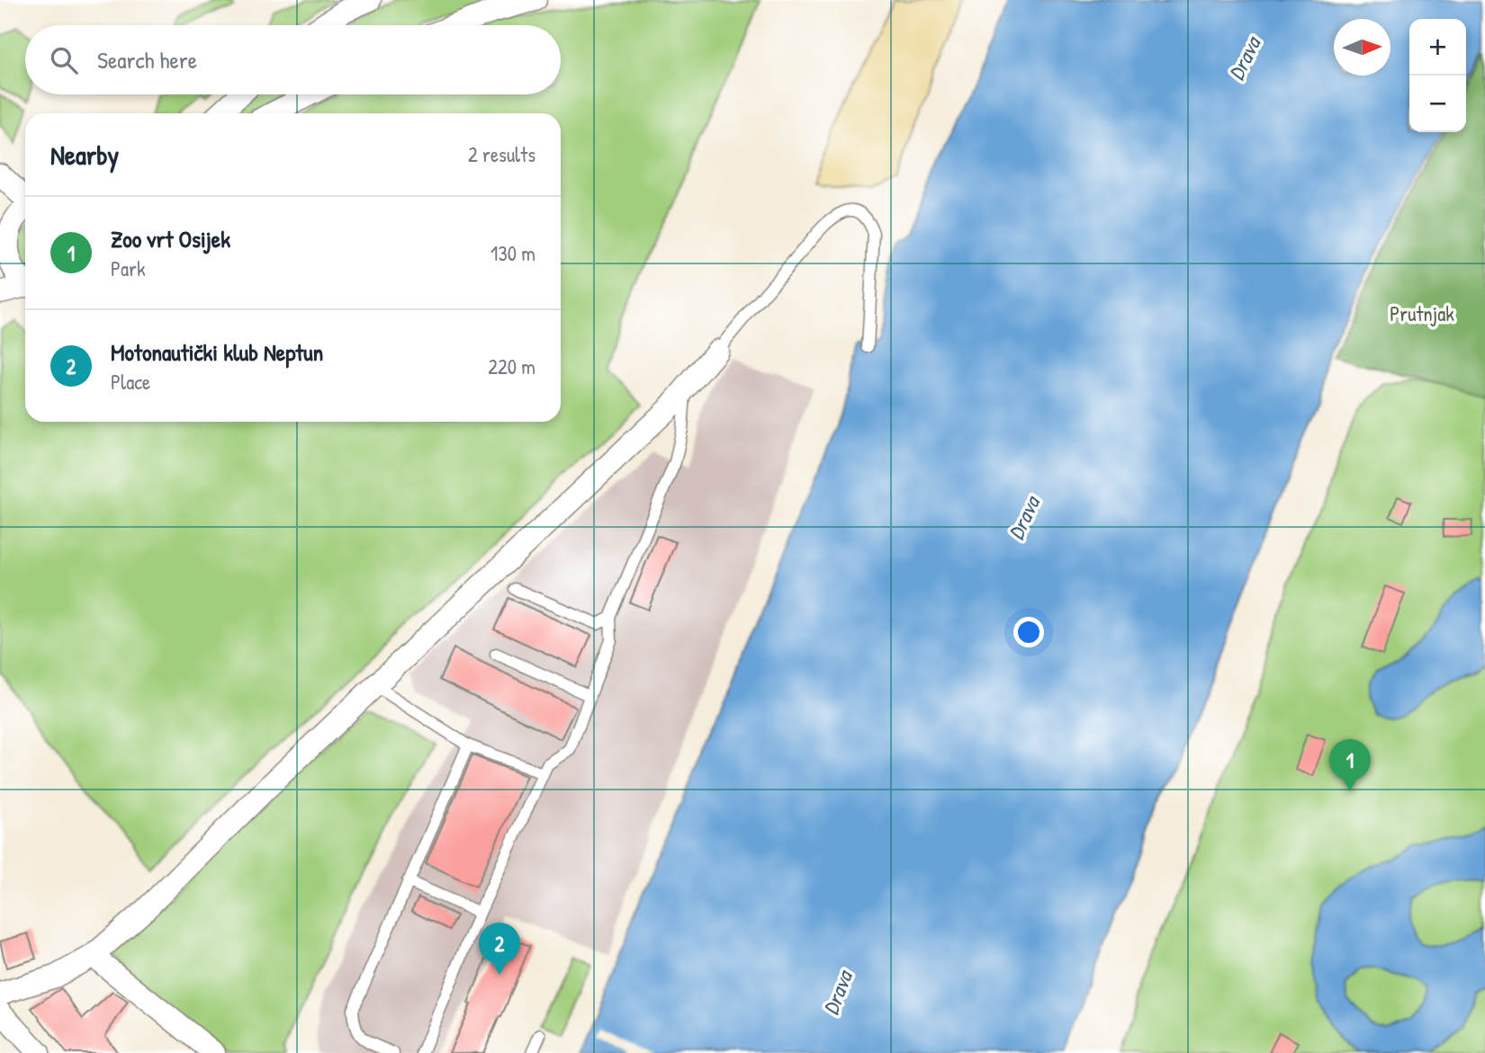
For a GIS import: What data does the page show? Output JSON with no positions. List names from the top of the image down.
{
  "water": ["Drava"],
  "parks": ["Prutnjak"],
  "north": "right",
  "page": {
    "map_buttons": ["+", "−"],
    "search": "Search here",
    "heading": ["Nearby", "2 results"],
    "list": [
      {
        "mark": "1",
        "name": "Zoo vrt Osijek",
        "note": "Park",
        "value": "130 m"
      },
      {
        "mark": "2",
        "name": "Motonautički klub Neptun",
        "note": "Place",
        "value": "220 m"
      }
    ],
    "pins": ["1", "2"]
  }
}
